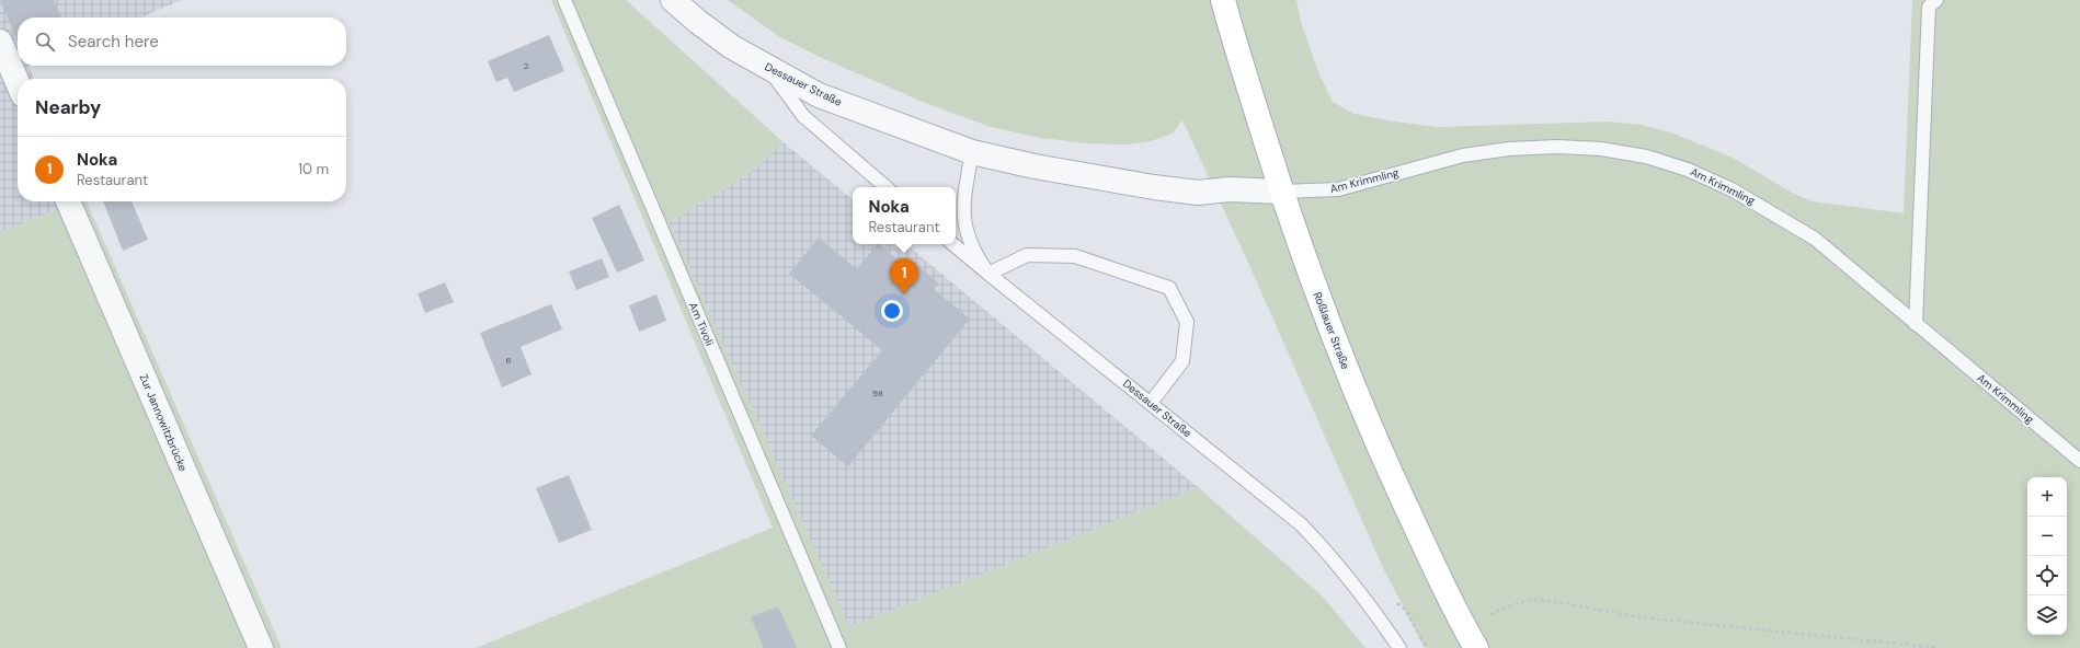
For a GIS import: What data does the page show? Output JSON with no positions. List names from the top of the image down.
{
  "streets": {
    "main road": ["Roßlauer Straße"],
    "street": ["Dessauer Straße", "Zur Jannowitzbrücke"],
    "lane": ["Am Krimmling", "Am Tivoli"]
  },
  "crossings": [
    ["Dessauer Straße", "Am Krimmling"],
    ["Dessauer Straße", "Roßlauer Straße"],
    ["Am Krimmling", "Roßlauer Straße"]
  ],
  "house_numbers": ["2", "6", "98"],
  "page": {
    "search": "Search here",
    "heading": "Nearby",
    "list": [
      {
        "mark": "1",
        "name": "Noka",
        "note": "Restaurant",
        "value": "10 m"
      }
    ],
    "popup": ["Noka", "Restaurant"],
    "pins": "1",
    "map_buttons": ["+", "−"]
  }
}
